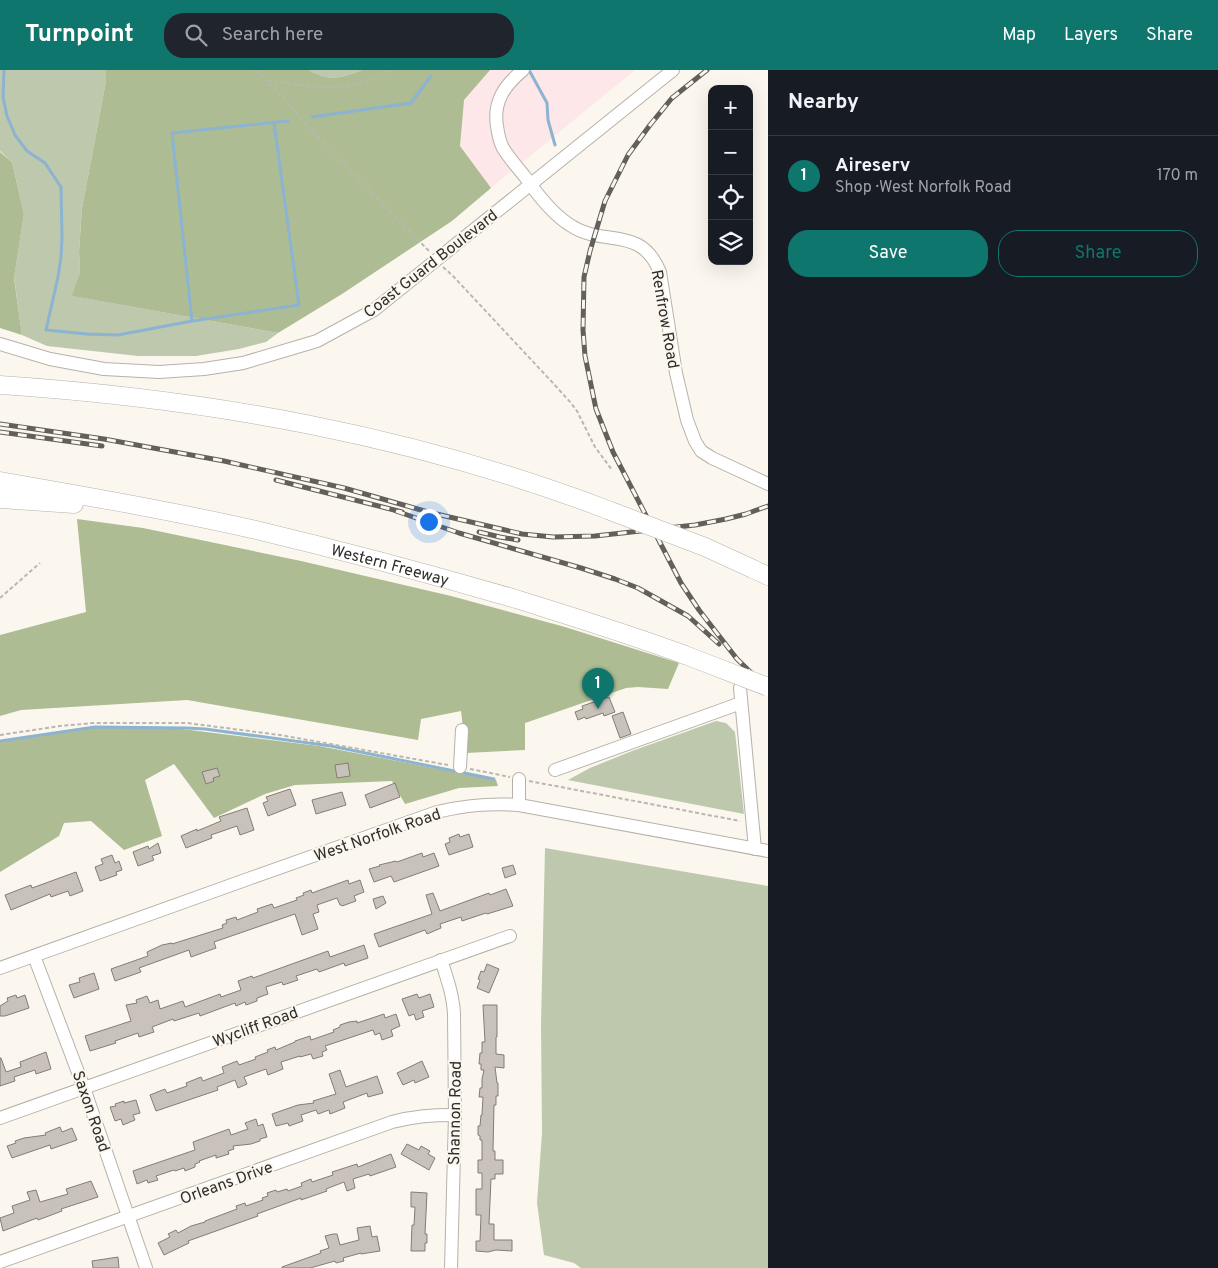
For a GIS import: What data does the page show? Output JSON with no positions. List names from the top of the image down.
{
  "streets": {
    "highway": ["Western Freeway"],
    "street": [
      "Coast Guard Boulevard",
      "Renfrow Road",
      "West Norfolk Road",
      "Wycliff Road",
      "Saxon Road",
      "Shannon Road",
      "Orleans Drive"
    ]
  },
  "crossings": [
    ["Coast Guard Boulevard", "Renfrow Road"],
    ["West Norfolk Road", "Saxon Road"],
    ["Wycliff Road", "Saxon Road"],
    ["Wycliff Road", "Shannon Road"],
    ["Saxon Road", "Orleans Drive"],
    ["Shannon Road", "Orleans Drive"]
  ],
  "page": {
    "header": "Turnpoint",
    "search": "Search here",
    "nav": ["Map", "Layers", "Share"],
    "heading": "Nearby",
    "map_buttons": ["+", "−"],
    "list": [
      {
        "mark": "1",
        "name": "Aireserv",
        "note": "Shop · West Norfolk Road",
        "value": "170 m"
      }
    ],
    "buttons": ["Save", "Share"],
    "pins": "1"
  }
}
